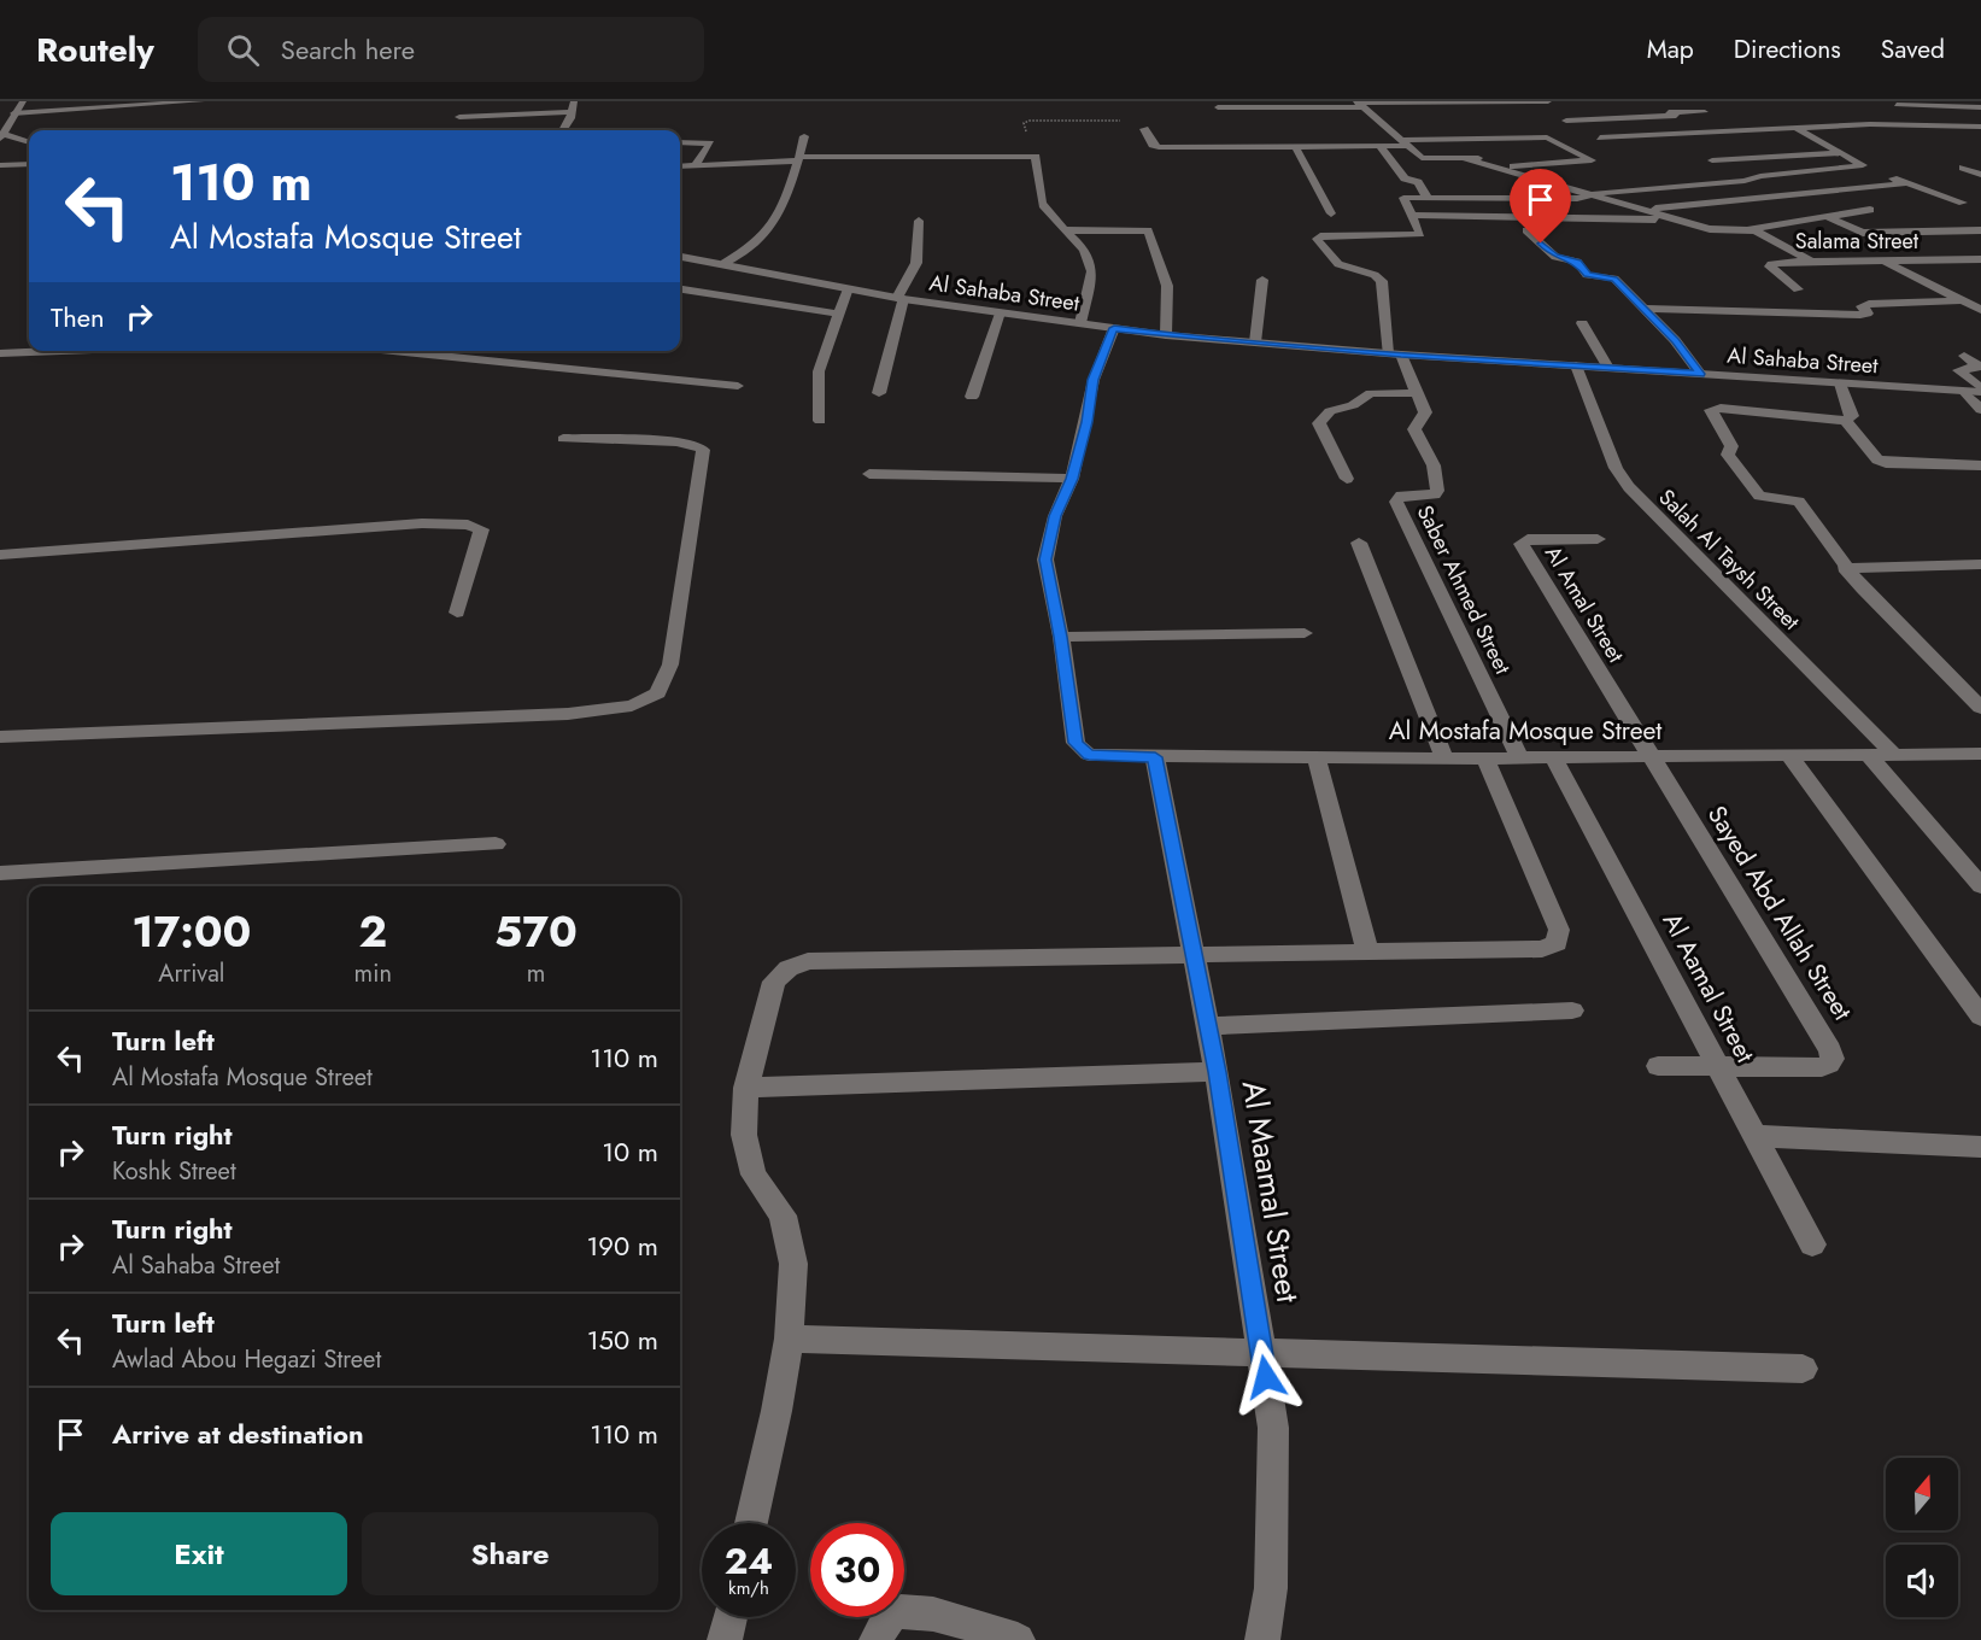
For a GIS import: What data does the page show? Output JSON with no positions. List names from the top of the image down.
{
  "streets": {
    "street": [
      "Salama Street",
      "Al Sahaba Street",
      "Salah Al Taysh Street",
      "Saber Ahmed Street",
      "Al Amal Street",
      "Al Mostafa Mosque Street",
      "Sayed Abd Allah Street",
      "Al Aamal Street",
      "Al Maamal Street"
    ]
  },
  "crossings": [
    ["Al Sahaba Street", "Salah Al Taysh Street"],
    ["Al Sahaba Street", "Saber Ahmed Street"],
    ["Salah Al Taysh Street", "Al Mostafa Mosque Street"],
    ["Saber Ahmed Street", "Al Mostafa Mosque Street"],
    ["Al Amal Street", "Al Mostafa Mosque Street"],
    ["Al Amal Street", "Sayed Abd Allah Street"],
    ["Al Mostafa Mosque Street", "Sayed Abd Allah Street"],
    ["Al Mostafa Mosque Street", "Al Aamal Street"],
    ["Al Mostafa Mosque Street", "Al Maamal Street"],
    ["Sayed Abd Allah Street", "Al Aamal Street"]
  ],
  "north": "top",
  "page": {
    "header": "Routely",
    "search": "Search here",
    "nav": ["Map", "Directions", "Saved"],
    "turn": ["110 m", "Al Mostafa Mosque Street"],
    "then": "Then",
    "eta": [
      "17:00",
      "Arrival",
      "2",
      "min",
      "570",
      "m"
    ],
    "list": [
      {
        "name": "Turn left",
        "note": "Al Mostafa Mosque Street",
        "value": "110 m"
      },
      {
        "name": "Turn right",
        "note": "Koshk Street",
        "value": "10 m"
      },
      {
        "name": "Turn right",
        "note": "Al Sahaba Street",
        "value": "190 m"
      },
      {
        "name": "Turn left",
        "note": "Awlad Abou Hegazi Street",
        "value": "150 m"
      },
      {
        "name": "Arrive at destination",
        "value": "110 m"
      }
    ],
    "buttons": ["Exit", "Share"],
    "speed": "24 km/h",
    "limit": "30"
  }
}
